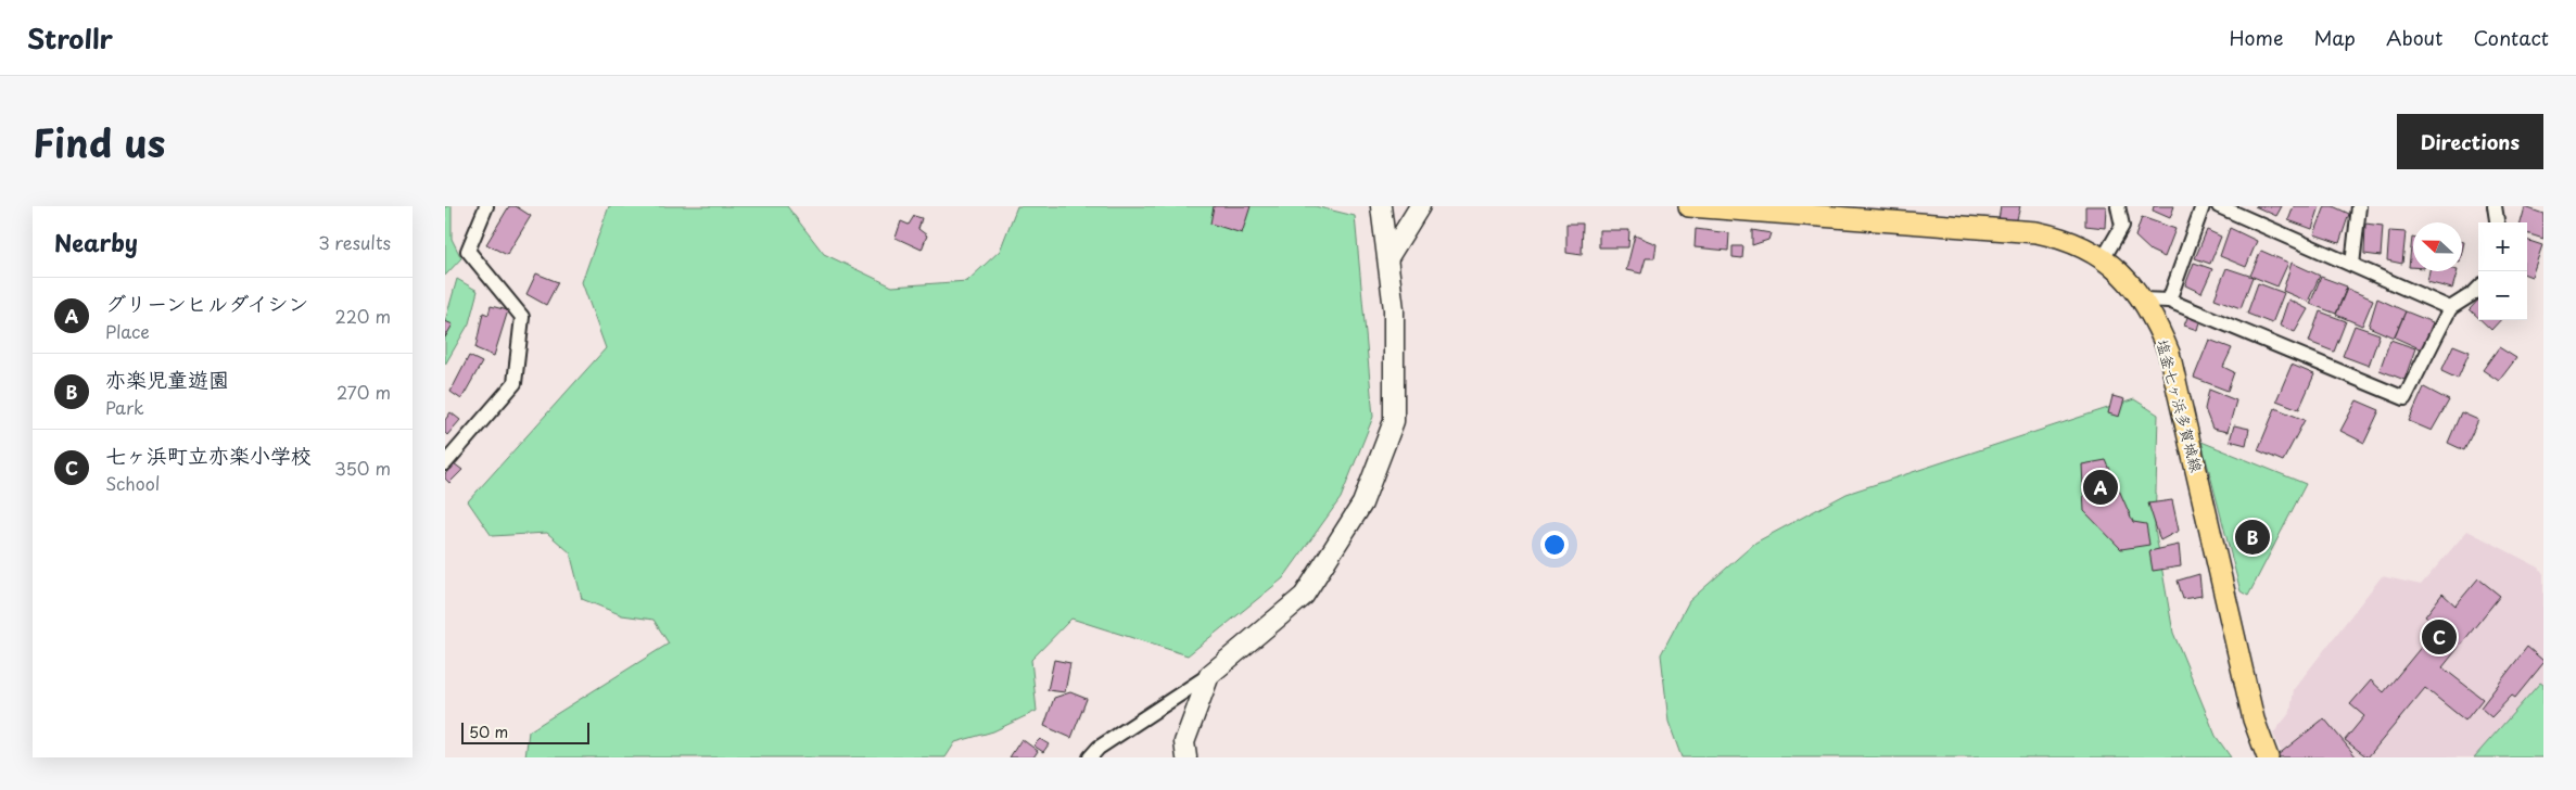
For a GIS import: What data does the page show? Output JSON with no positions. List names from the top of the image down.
{
  "streets": {
    "main road": ["塩釜七ヶ浜多賀城線"]
  },
  "scale_bar": "50 m",
  "north": "left",
  "page": {
    "header": "Strollr",
    "nav": [
      "Home",
      "Map",
      "About",
      "Contact"
    ],
    "title": "Find us",
    "buttons": "Directions",
    "heading": ["Nearby", "3 results"],
    "map_buttons": ["+", "−"],
    "list": [
      {
        "mark": "A",
        "name": "グリーンヒルダイシン",
        "note": "Place",
        "value": "220 m"
      },
      {
        "mark": "B",
        "name": "亦楽児童遊園",
        "note": "Park",
        "value": "270 m"
      },
      {
        "mark": "C",
        "name": "七ヶ浜町立亦楽小学校",
        "note": "School",
        "value": "350 m"
      }
    ],
    "pins": ["A", "B", "C"],
    "scale": "50 m"
  }
}
